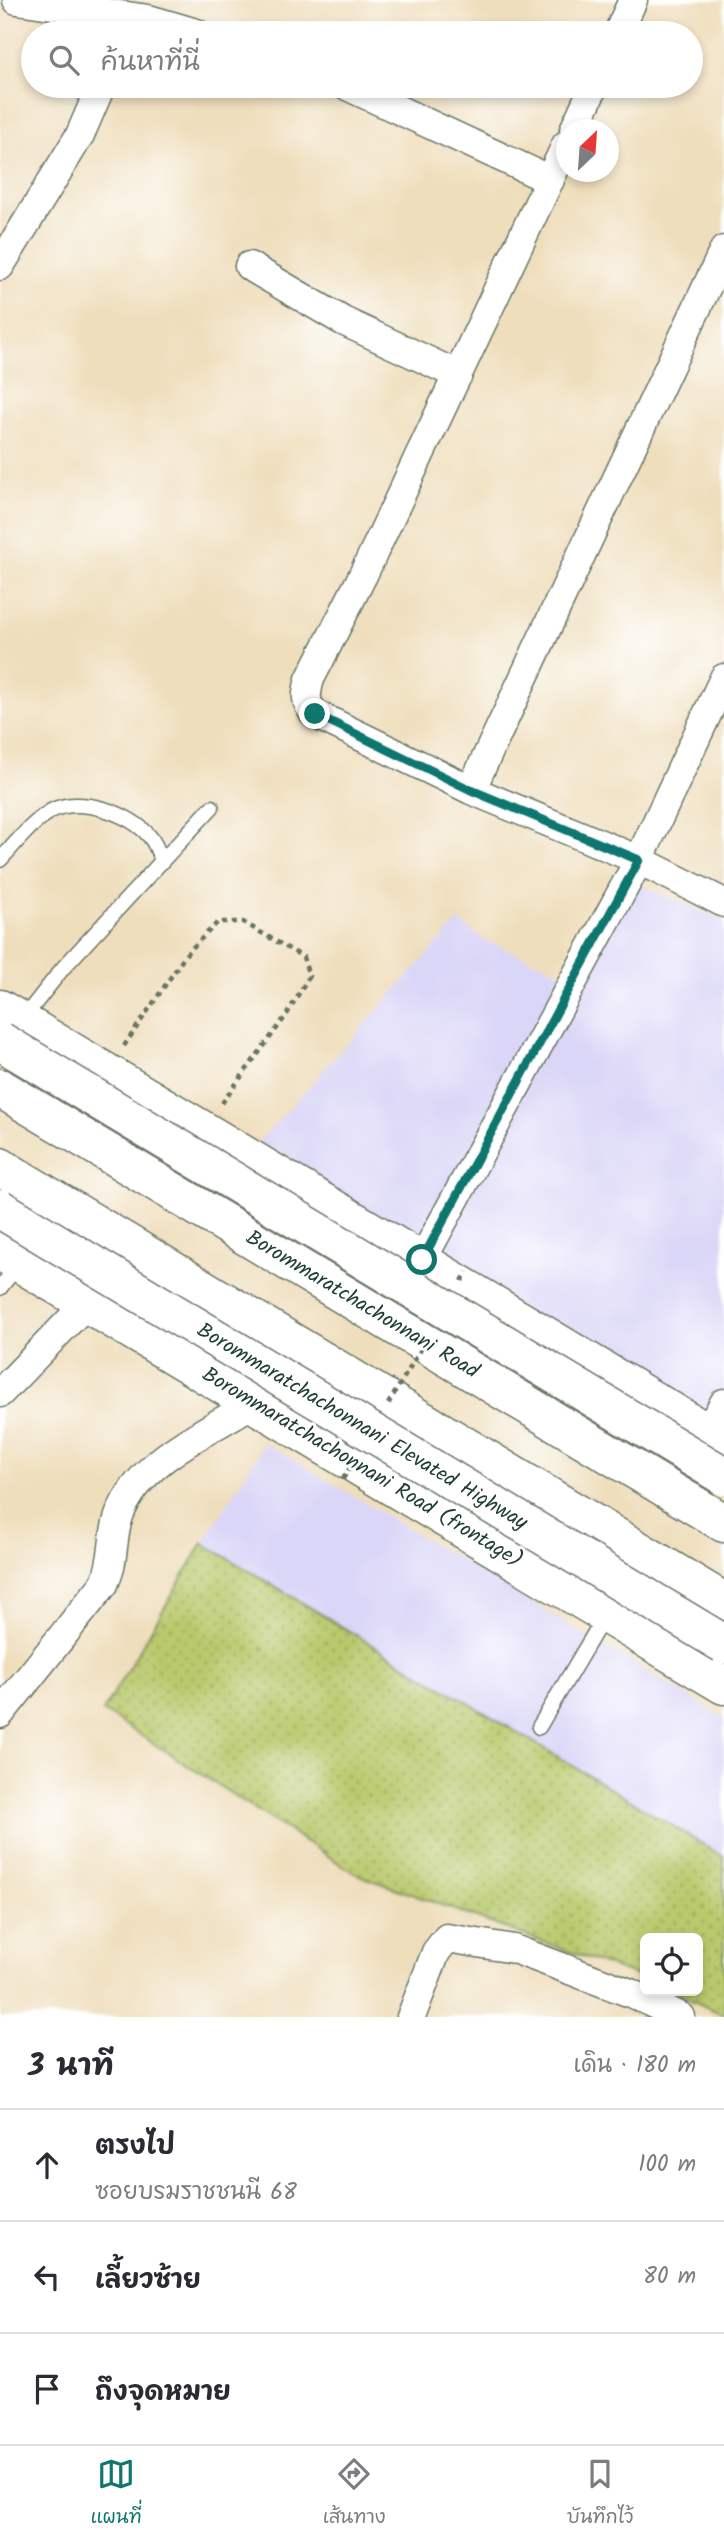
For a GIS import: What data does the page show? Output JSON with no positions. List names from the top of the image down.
{
  "streets": {
    "main road": ["Borommaratchachonnani Road", "Borommaratchachonnani Elevated Highway", "Borommaratchachonnani Road (frontage)"]
  },
  "north": "top right",
  "page": {
    "search": "ค้นหาที่นี่",
    "heading": ["3 นาที", "เดิน · 180 m"],
    "list": [
      ["ตรงไป", "ซอยบรมราชชนนี 68", "100 m"],
      ["เลี้ยวซ้าย", "80 m"],
      "ถึงจุดหมาย"
    ],
    "nav": ["แผนที่", "เส้นทาง", "บันทึกไว้"]
  }
}
